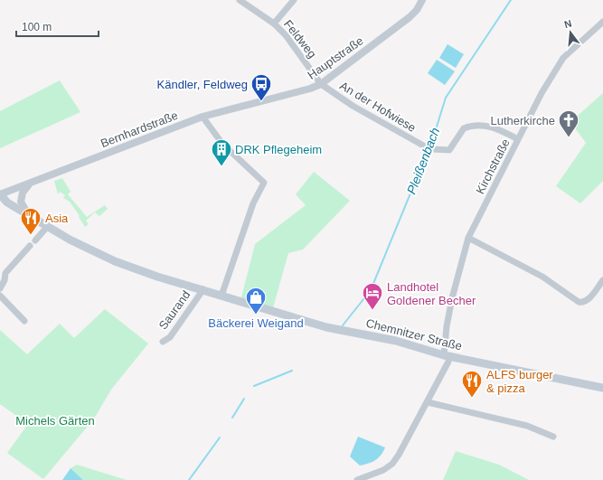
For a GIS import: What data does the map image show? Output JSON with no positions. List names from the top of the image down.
{
  "streets": {
    "main road": ["Chemnitzer Straße"],
    "street": [
      "Feldweg",
      "Hauptstraße",
      "An der Hofwiese",
      "Bernhardstraße",
      "Kirchstraße",
      "Saurand"
    ]
  },
  "crossings": [
    ["Feldweg", "Hauptstraße"],
    ["Feldweg", "An der Hofwiese"],
    ["Hauptstraße", "An der Hofwiese"],
    ["Hauptstraße", "Bernhardstraße"],
    ["An der Hofwiese", "Kirchstraße"],
    ["Bernhardstraße", "Chemnitzer Straße"],
    ["Kirchstraße", "Chemnitzer Straße"],
    ["Saurand", "Chemnitzer Straße"]
  ],
  "water": ["Pleißenbach"],
  "parks": ["Michels Gärten"],
  "places": {
    "bus stop": ["Kändler, Feldweg"],
    "church": ["Lutherkirche"],
    "building": ["DRK Pflegeheim"],
    "restaurant": ["Asia", "ALFS burger & pizza"],
    "hotel": ["Landhotel Goldener Becher"],
    "shop": ["Bäckerei Weigand"]
  },
  "scale_bar": "100 m",
  "north": "top"
}
